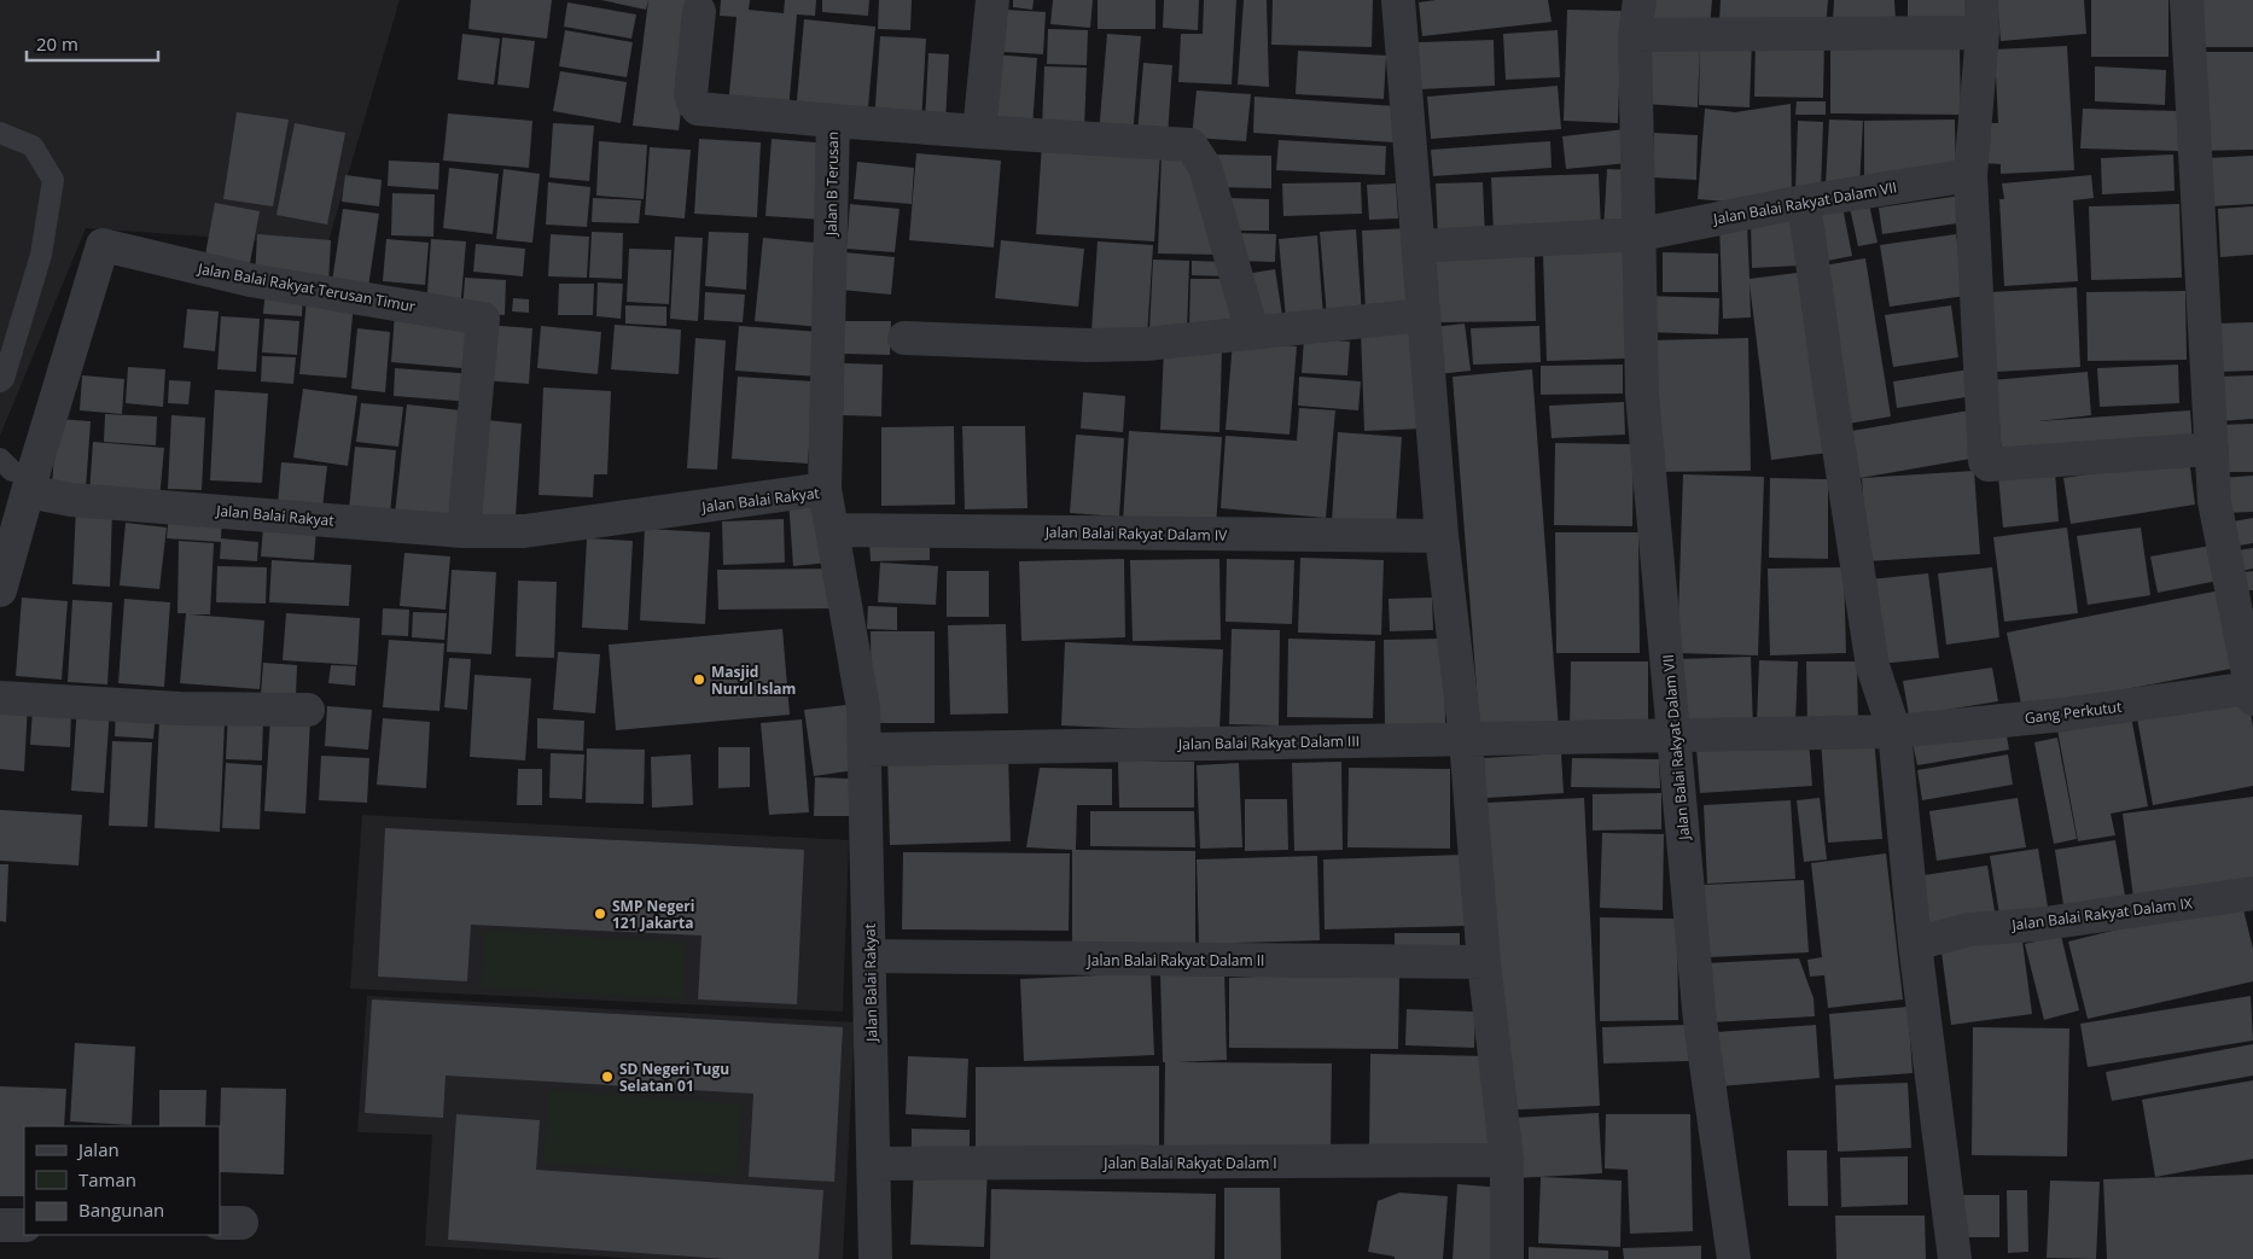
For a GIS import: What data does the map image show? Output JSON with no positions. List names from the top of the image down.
{
  "streets": {
    "street": [
      "Jalan B Terusan",
      "Jalan Balai Rakyat Dalam VII",
      "Jalan Balai Rakyat Terusan Timur",
      "Jalan Balai Rakyat",
      "Jalan Balai Rakyat Dalam IV",
      "Gang Perkutut",
      "Jalan Balai Rakyat Dalam III",
      "Jalan Balai Rakyat Dalam IX",
      "Jalan Balai Rakyat Dalam II",
      "Jalan Balai Rakyat Dalam I"
    ]
  },
  "crossings": [
    ["Jalan B Terusan", "Jalan Balai Rakyat"],
    ["Jalan Balai Rakyat Dalam VII", "Gang Perkutut"],
    ["Jalan Balai Rakyat Dalam VII", "Jalan Balai Rakyat Dalam III"],
    ["Jalan Balai Rakyat Terusan Timur", "Jalan Balai Rakyat"],
    ["Jalan Balai Rakyat", "Jalan Balai Rakyat Dalam IV"],
    ["Jalan Balai Rakyat", "Jalan Balai Rakyat Dalam III"],
    ["Jalan Balai Rakyat", "Jalan Balai Rakyat Dalam II"],
    ["Jalan Balai Rakyat", "Jalan Balai Rakyat Dalam I"],
    ["Gang Perkutut", "Jalan Balai Rakyat Dalam III"]
  ],
  "places": ["Masjid Nurul Islam", "SMP Negeri 121 Jakarta", "SD Negeri Tugu Selatan 01"],
  "legend": ["Jalan", "Taman", "Bangunan"],
  "scale_bar": "20 m"
}
